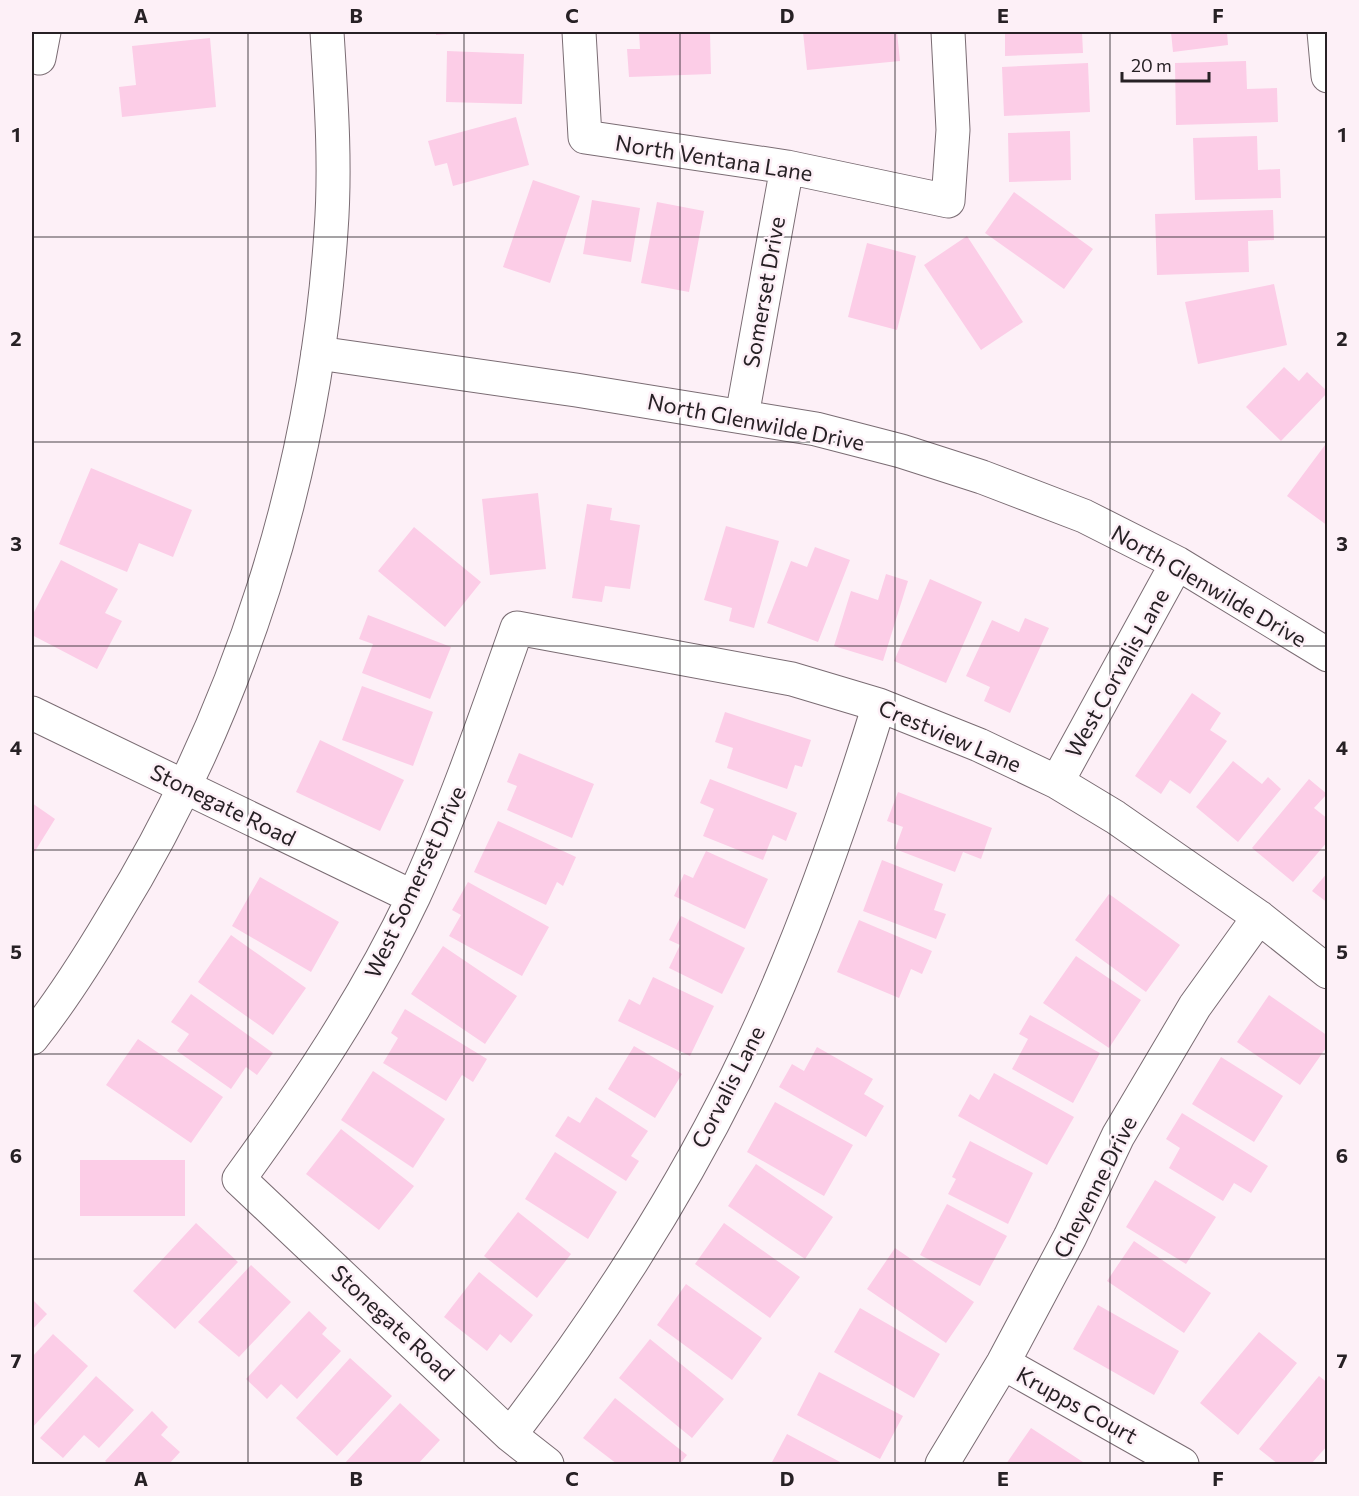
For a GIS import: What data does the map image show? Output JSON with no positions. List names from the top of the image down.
{
  "streets": {
    "street": [
      "North Ventana Lane",
      "Somerset Drive",
      "North Glenwilde Drive",
      "West Corvalis Lane",
      "Crestview Lane",
      "Stonegate Road",
      "West Somerset Drive",
      "Corvalis Lane",
      "Cheyenne Drive",
      "Krupps Court"
    ]
  },
  "crossings": [
    ["North Ventana Lane", "Somerset Drive"],
    ["Somerset Drive", "North Glenwilde Drive"],
    ["North Glenwilde Drive", "West Corvalis Lane"],
    ["West Corvalis Lane", "Crestview Lane"],
    ["Crestview Lane", "West Somerset Drive"],
    ["Crestview Lane", "Corvalis Lane"],
    ["Crestview Lane", "Cheyenne Drive"],
    ["Stonegate Road", "West Somerset Drive"],
    ["Stonegate Road", "Corvalis Lane"],
    ["Cheyenne Drive", "Krupps Court"]
  ],
  "scale_bar": "20 m",
  "grid": {
    "columns": [
      "A",
      "B",
      "C",
      "D",
      "E",
      "F"
    ],
    "rows": [
      "1",
      "2",
      "3",
      "4",
      "5",
      "6",
      "7"
    ]
  }
}
